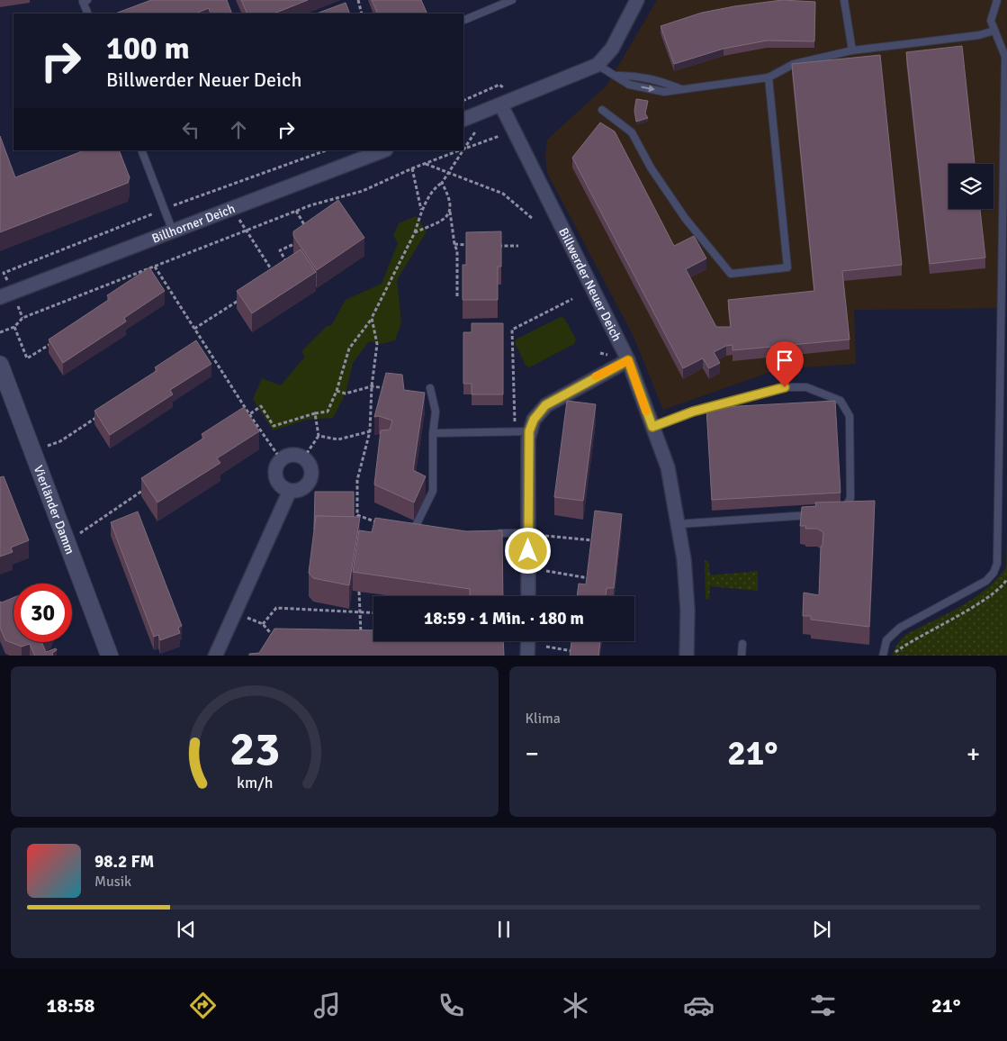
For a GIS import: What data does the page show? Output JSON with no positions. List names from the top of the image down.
{
  "streets": {
    "street": ["Billhorner Deich", "Billwerder Neuer Deich", "Vierländer Damm"]
  },
  "page": {
    "turn": ["100 m", "Billwerder Neuer Deich"],
    "limit": "30",
    "trip": "18:59 · 1 Min. · 180 m",
    "tile": "Klima",
    "heat": ["−", "21°", "+"],
    "song": ["98.2 FM", "Musik"],
    "tabs": ["18:58", "21°"],
    "gauge": ["23", "km/h"]
  }
}
